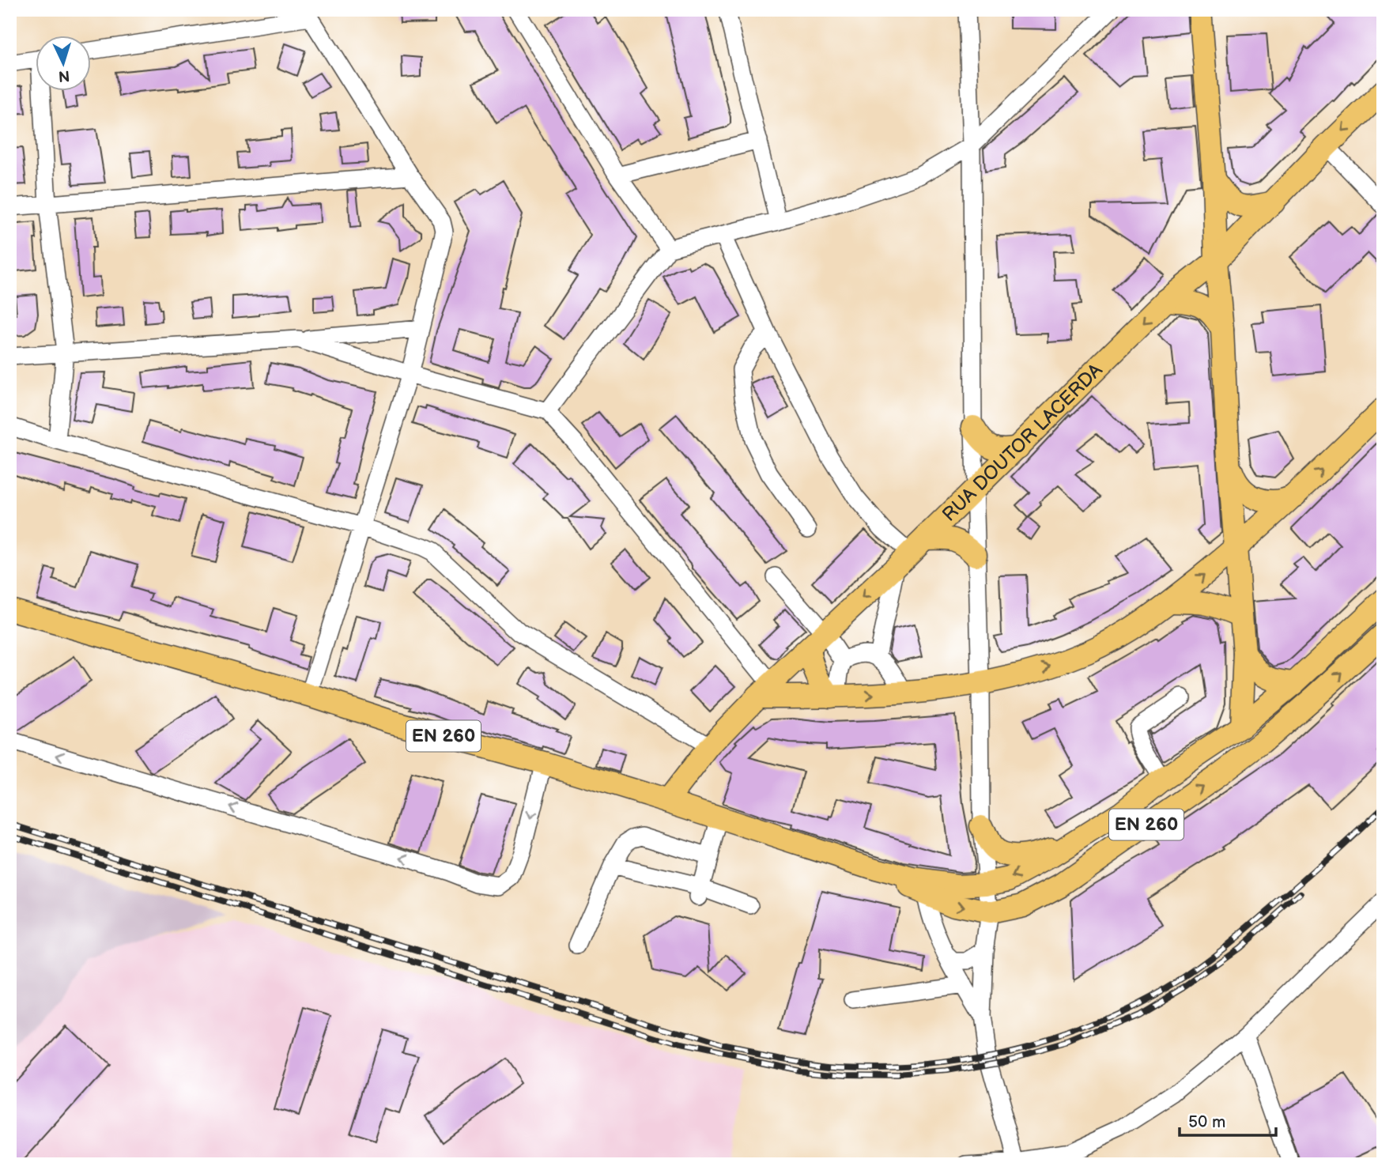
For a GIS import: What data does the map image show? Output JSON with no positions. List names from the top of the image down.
{
  "streets": {
    "main road": ["RUA DOUTOR LACERDA", "EN 260"]
  },
  "crossings": [
    ["RUA DOUTOR LACERDA", "EN 260"]
  ],
  "one_way": ["RUA DOUTOR LACERDA"],
  "scale_bar": "50 m",
  "north": "bottom"
}
